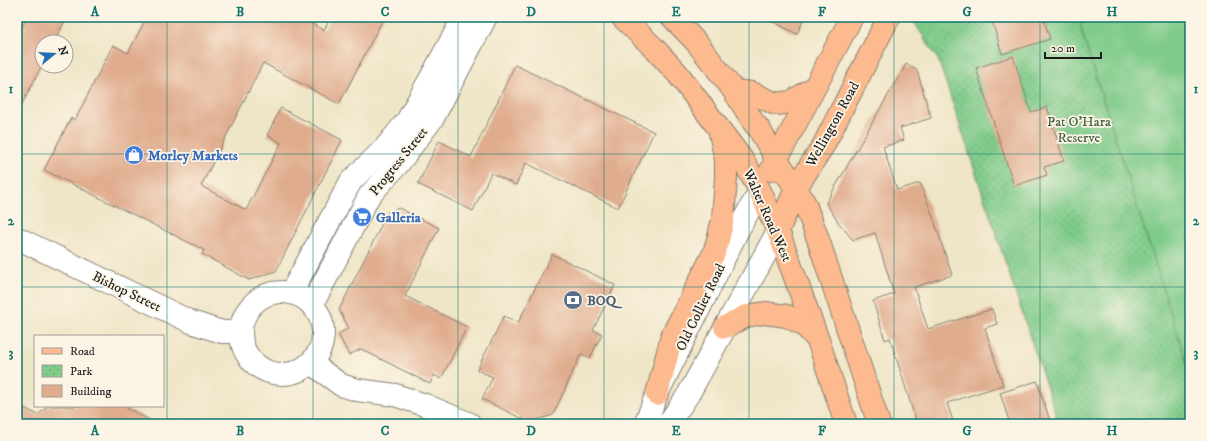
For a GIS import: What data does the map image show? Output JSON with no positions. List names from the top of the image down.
{
  "streets": {
    "main road": ["Wellington Road", "Walter Road West"],
    "street": ["Progress Street", "Bishop Street", "Old Collier Road"]
  },
  "crossings": [
    ["Wellington Road", "Walter Road West"],
    ["Progress Street", "Bishop Street"],
    ["Walter Road West", "Old Collier Road"]
  ],
  "parks": ["Pat O'Hara Reserve"],
  "places": {
    "shop": ["Morley Markets"],
    "supermarket": ["Galleria"],
    "bank": ["BOQ"]
  },
  "legend": ["Road", "Park", "Building"],
  "scale_bar": "20 m",
  "north": "right",
  "grid": {
    "columns": [
      "A",
      "B",
      "C",
      "D",
      "E",
      "F",
      "G",
      "H"
    ],
    "rows": ["1", "2", "3"]
  }
}
